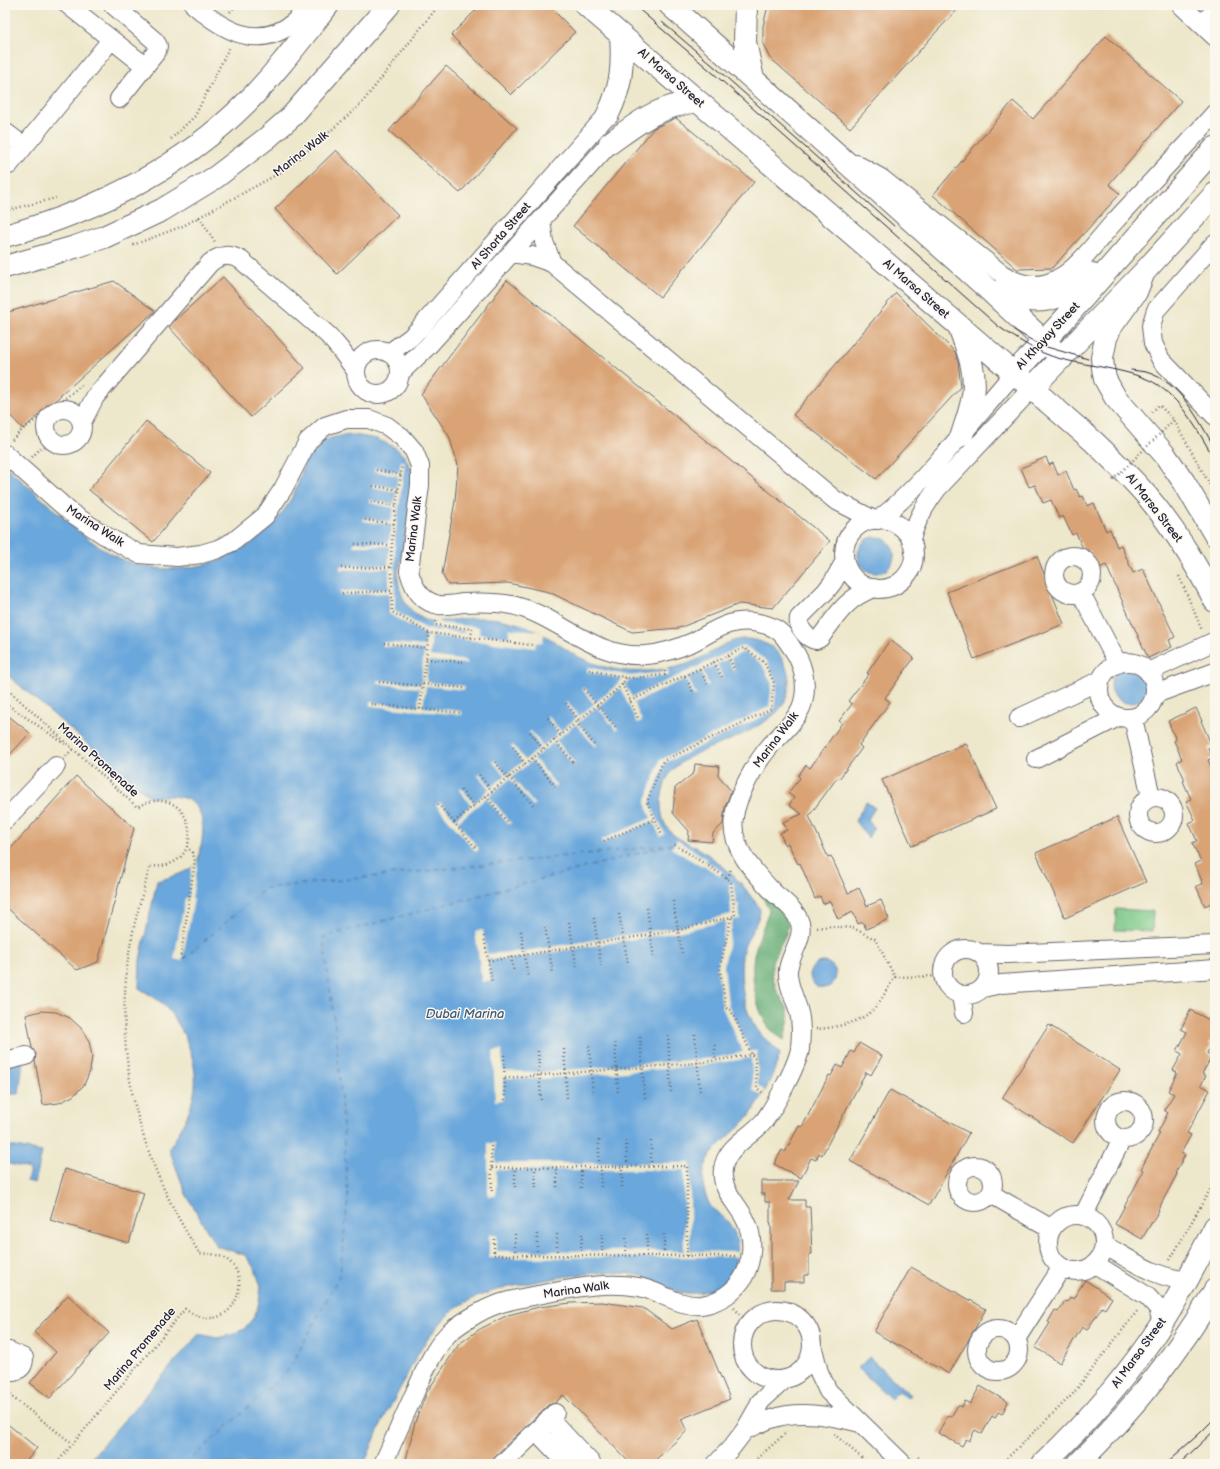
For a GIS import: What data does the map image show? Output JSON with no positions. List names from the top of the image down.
{
  "streets": {
    "main road": ["Al Marsa Street", "Al Khayay Street"],
    "street": ["Marina Walk", "Al Shorta Street"],
    "path": ["Marina Promenade"]
  },
  "crossings": [
    ["Al Marsa Street", "Al Khayay Street"]
  ],
  "water": ["Dubai Marina"]
}
